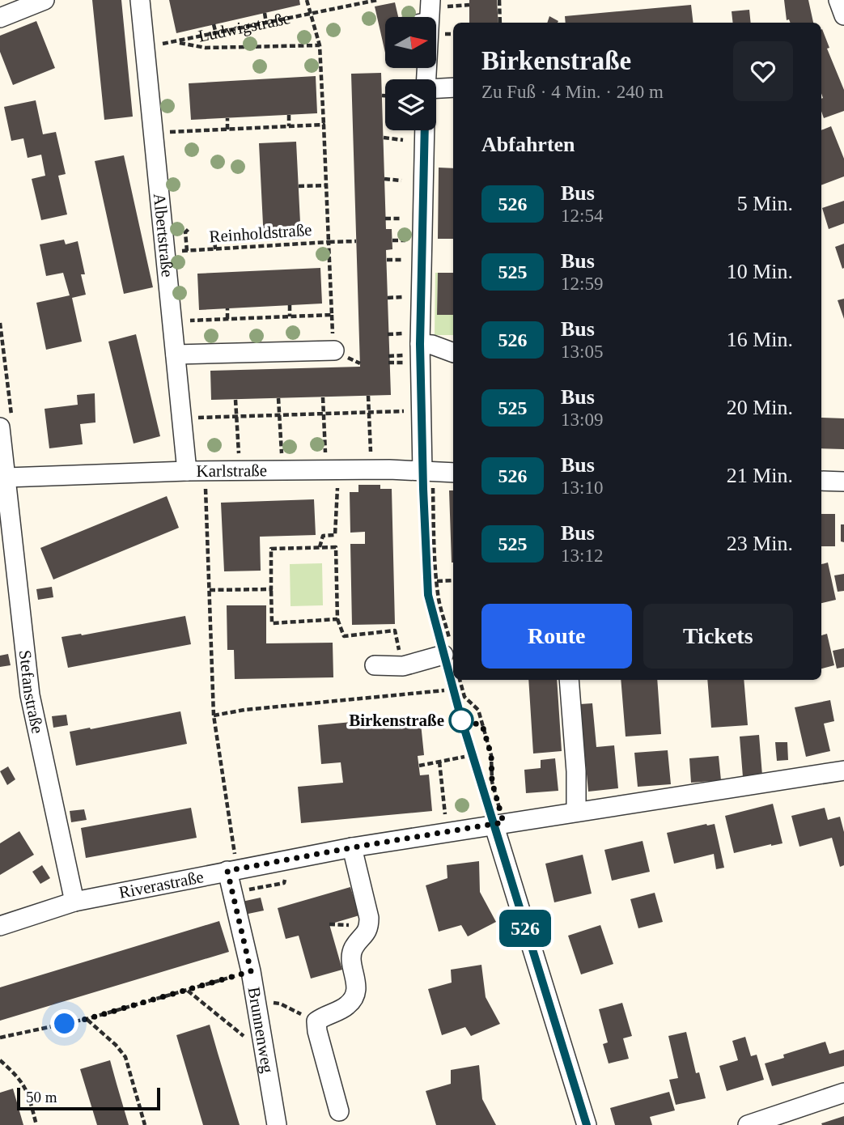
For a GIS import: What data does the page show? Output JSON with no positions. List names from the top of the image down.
{
  "streets": {
    "street": [
      "Albertstraße",
      "Karlstraße",
      "Stefanstraße",
      "Riverastraße",
      "Brunnenweg"
    ],
    "path": ["Ludwigstraße", "Reinholdstraße"]
  },
  "crossings": [
    ["Ludwigstraße", "Albertstraße"],
    ["Reinholdstraße", "Albertstraße"],
    ["Albertstraße", "Karlstraße"],
    ["Karlstraße", "Stefanstraße"],
    ["Stefanstraße", "Riverastraße"],
    ["Riverastraße", "Brunnenweg"]
  ],
  "places": ["Birkenstraße"],
  "lines": ["bus line 526"],
  "scale_bar": "50 m",
  "north": "right",
  "page": {
    "on_map": "526",
    "heading": [
      ["Birkenstraße", "Zu Fuß · 4 Min. · 240 m"],
      "Abfahrten"
    ],
    "list": [
      {
        "mark": "526",
        "name": "Bus",
        "note": "12:54",
        "value": "5 Min."
      },
      {
        "mark": "525",
        "name": "Bus",
        "note": "12:59",
        "value": "10 Min."
      },
      {
        "mark": "526",
        "name": "Bus",
        "note": "13:05",
        "value": "16 Min."
      },
      {
        "mark": "525",
        "name": "Bus",
        "note": "13:09",
        "value": "20 Min."
      },
      {
        "mark": "526",
        "name": "Bus",
        "note": "13:10",
        "value": "21 Min."
      },
      {
        "mark": "525",
        "name": "Bus",
        "note": "13:12",
        "value": "23 Min."
      }
    ],
    "buttons": ["Route", "Tickets"],
    "scale": "50 m"
  }
}
